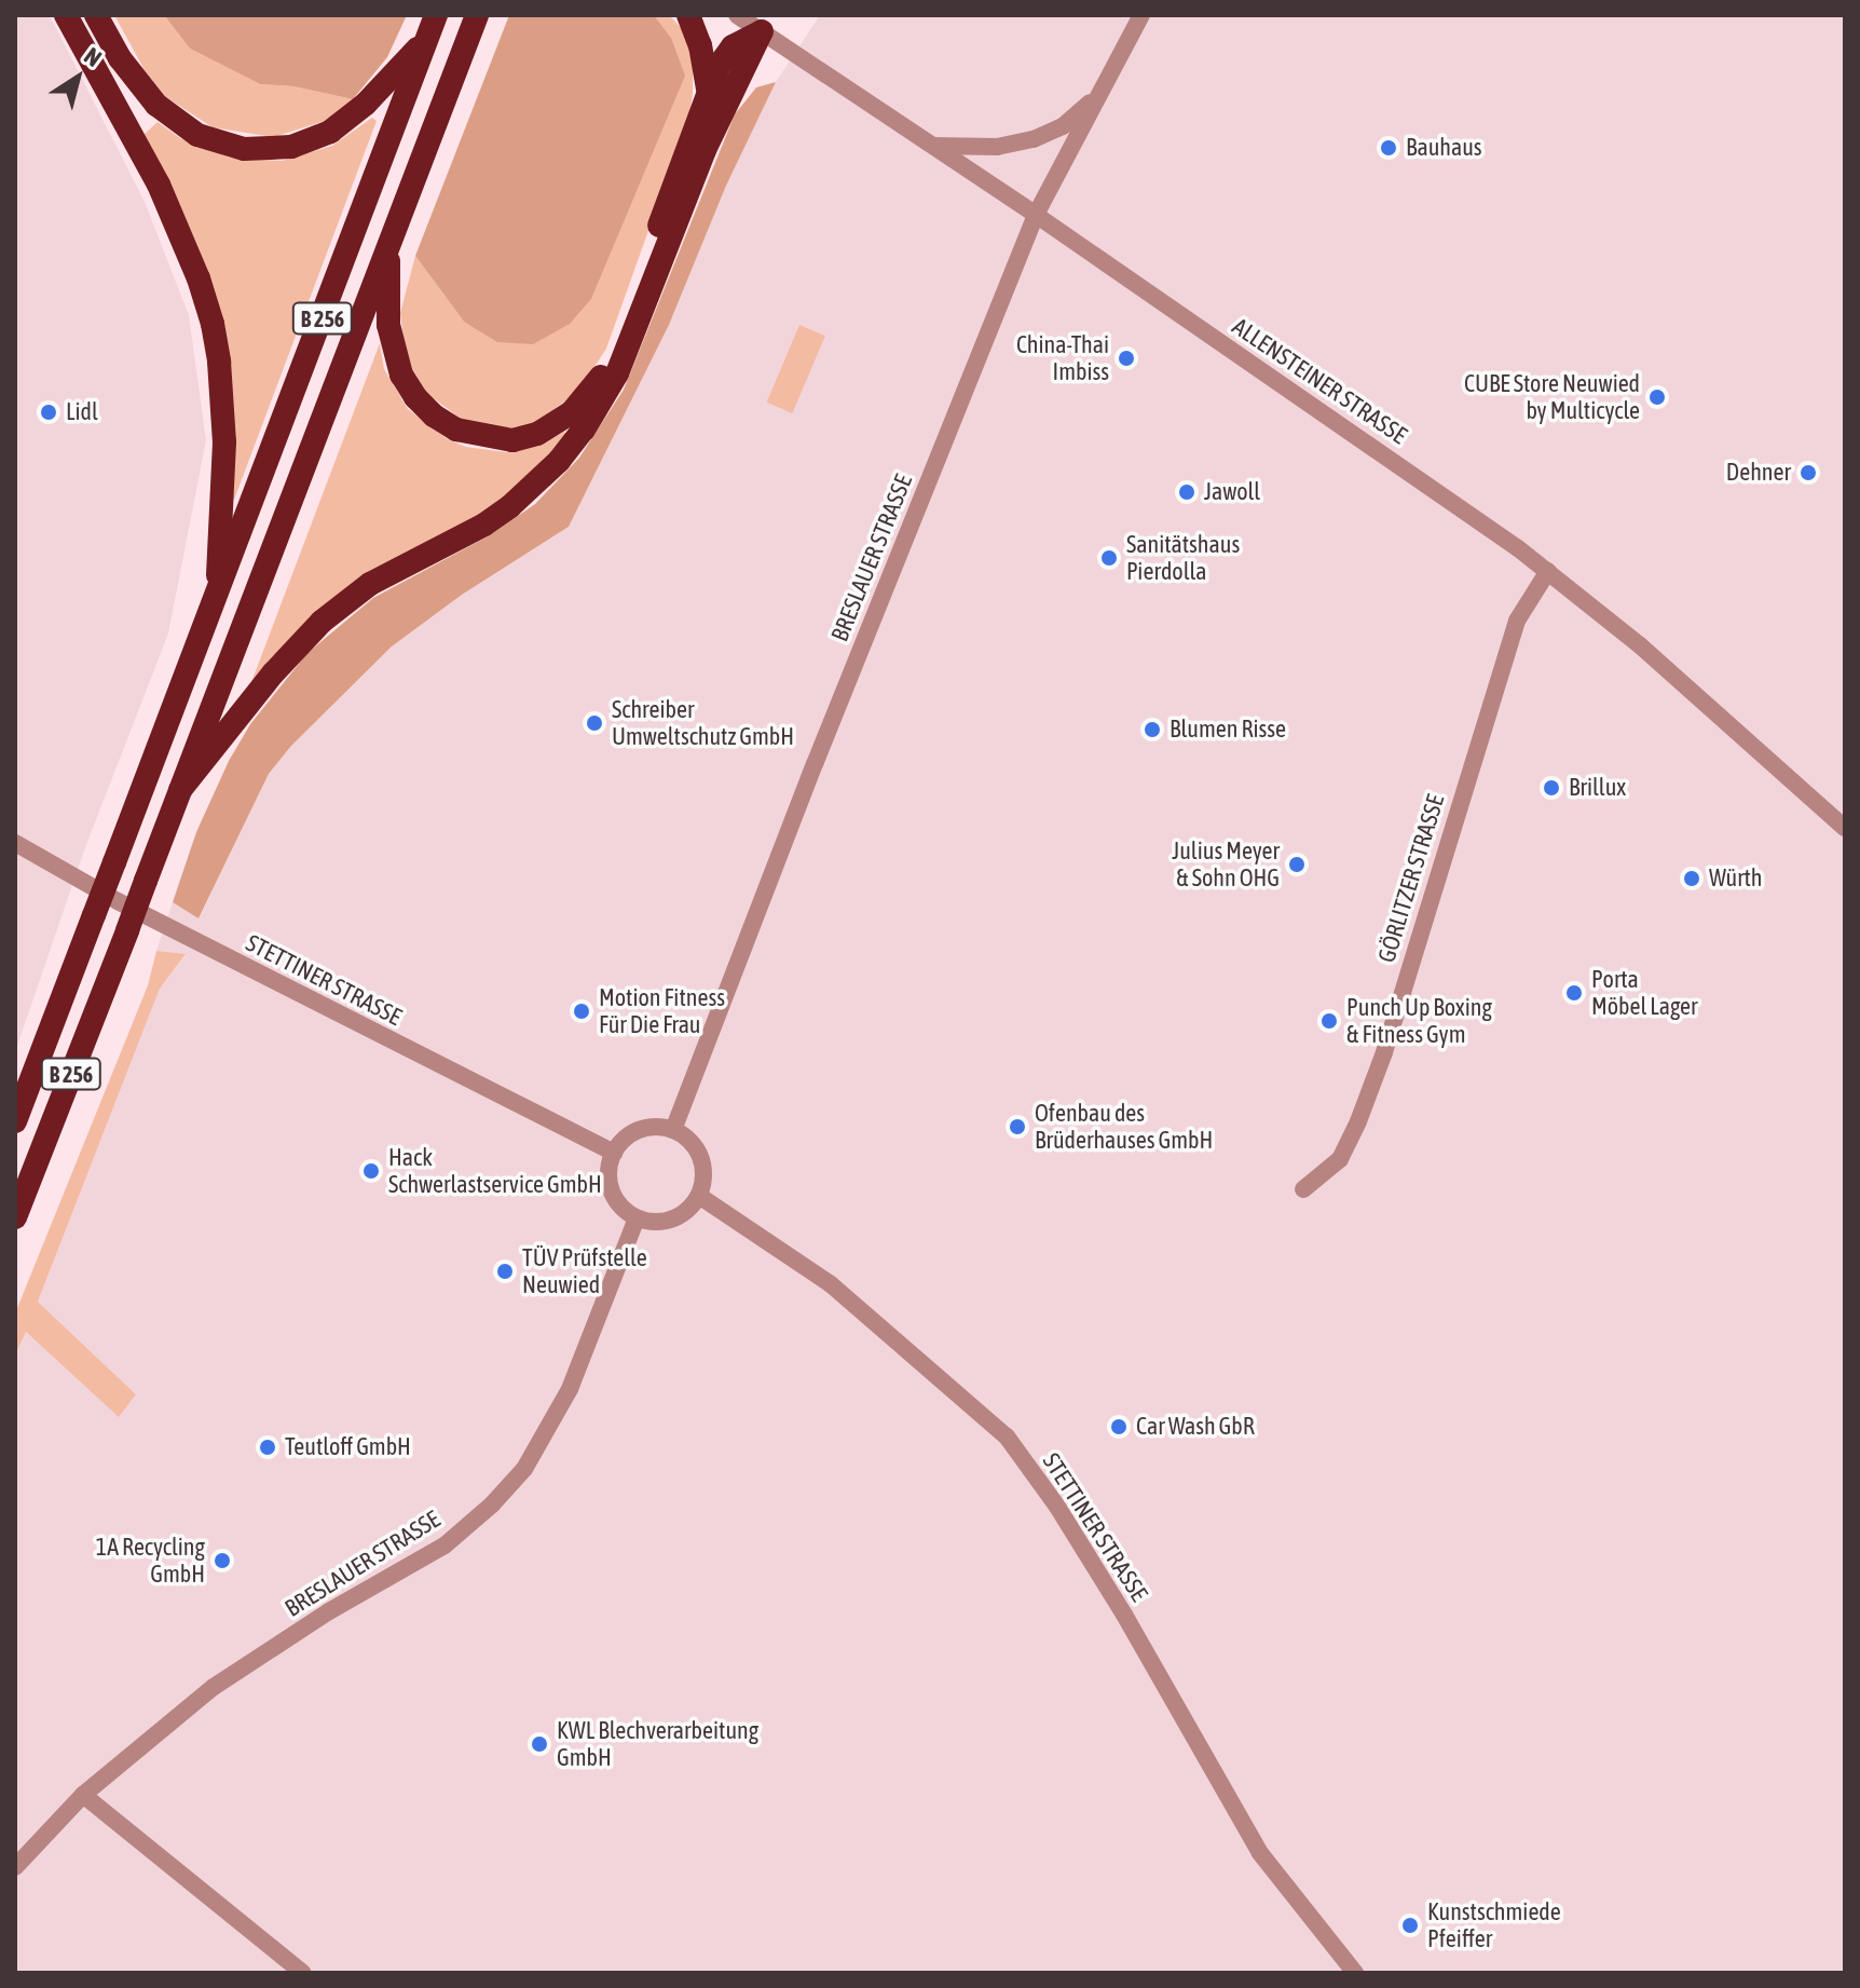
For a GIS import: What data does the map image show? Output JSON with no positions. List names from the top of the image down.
{
  "streets": {
    "highway": ["B 256"],
    "street": [
      "ALLENSTEINER STRASSE",
      "BRESLAUER STRASSE",
      "GÖRLITZER STRASSE",
      "STETTINER STRASSE"
    ]
  },
  "crossings": [
    ["ALLENSTEINER STRASSE", "BRESLAUER STRASSE"],
    ["ALLENSTEINER STRASSE", "GÖRLITZER STRASSE"],
    ["BRESLAUER STRASSE", "STETTINER STRASSE"]
  ],
  "places": [
    "Bauhaus",
    "China-Thai Imbiss",
    "CUBE Store Neuwied by Multicycle",
    "Lidl",
    "Dehner",
    "Jawoll",
    "Sanitätshaus Pierdolla",
    "Schreiber Umweltschutz GmbH",
    "Blumen Risse",
    "Brillux",
    "Julius Meyer & Sohn OHG",
    "Würth",
    "Porta Möbel Lager",
    "Motion Fitness Für Die Frau",
    "Punch Up Boxing & Fitness Gym",
    "Ofenbau des Brüderhauses GmbH",
    "Hack Schwerlastservice GmbH",
    "TÜV Prüfstelle Neuwied",
    "Car Wash GbR",
    "Teutloff GmbH",
    "1A Recycling GmbH",
    "KWL Blechverarbeitung GmbH",
    "Kunstschmiede Pfeiffer"
  ],
  "north": "top right"
}
